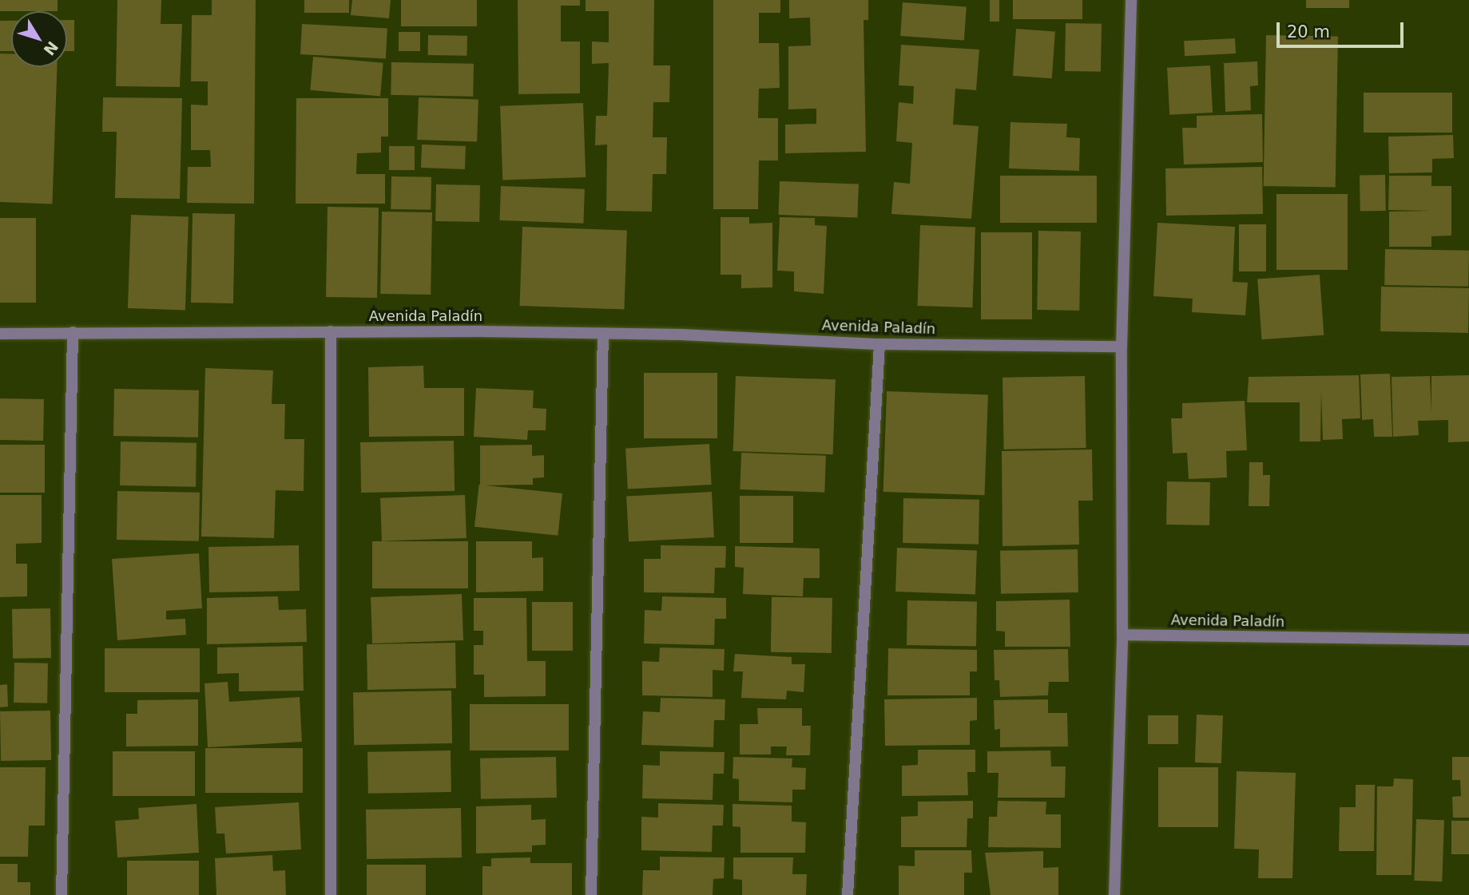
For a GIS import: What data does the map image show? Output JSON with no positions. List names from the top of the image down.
{
  "streets": {
    "street": ["Avenida Paladín"]
  },
  "scale_bar": "20 m",
  "north": "bottom right"
}
